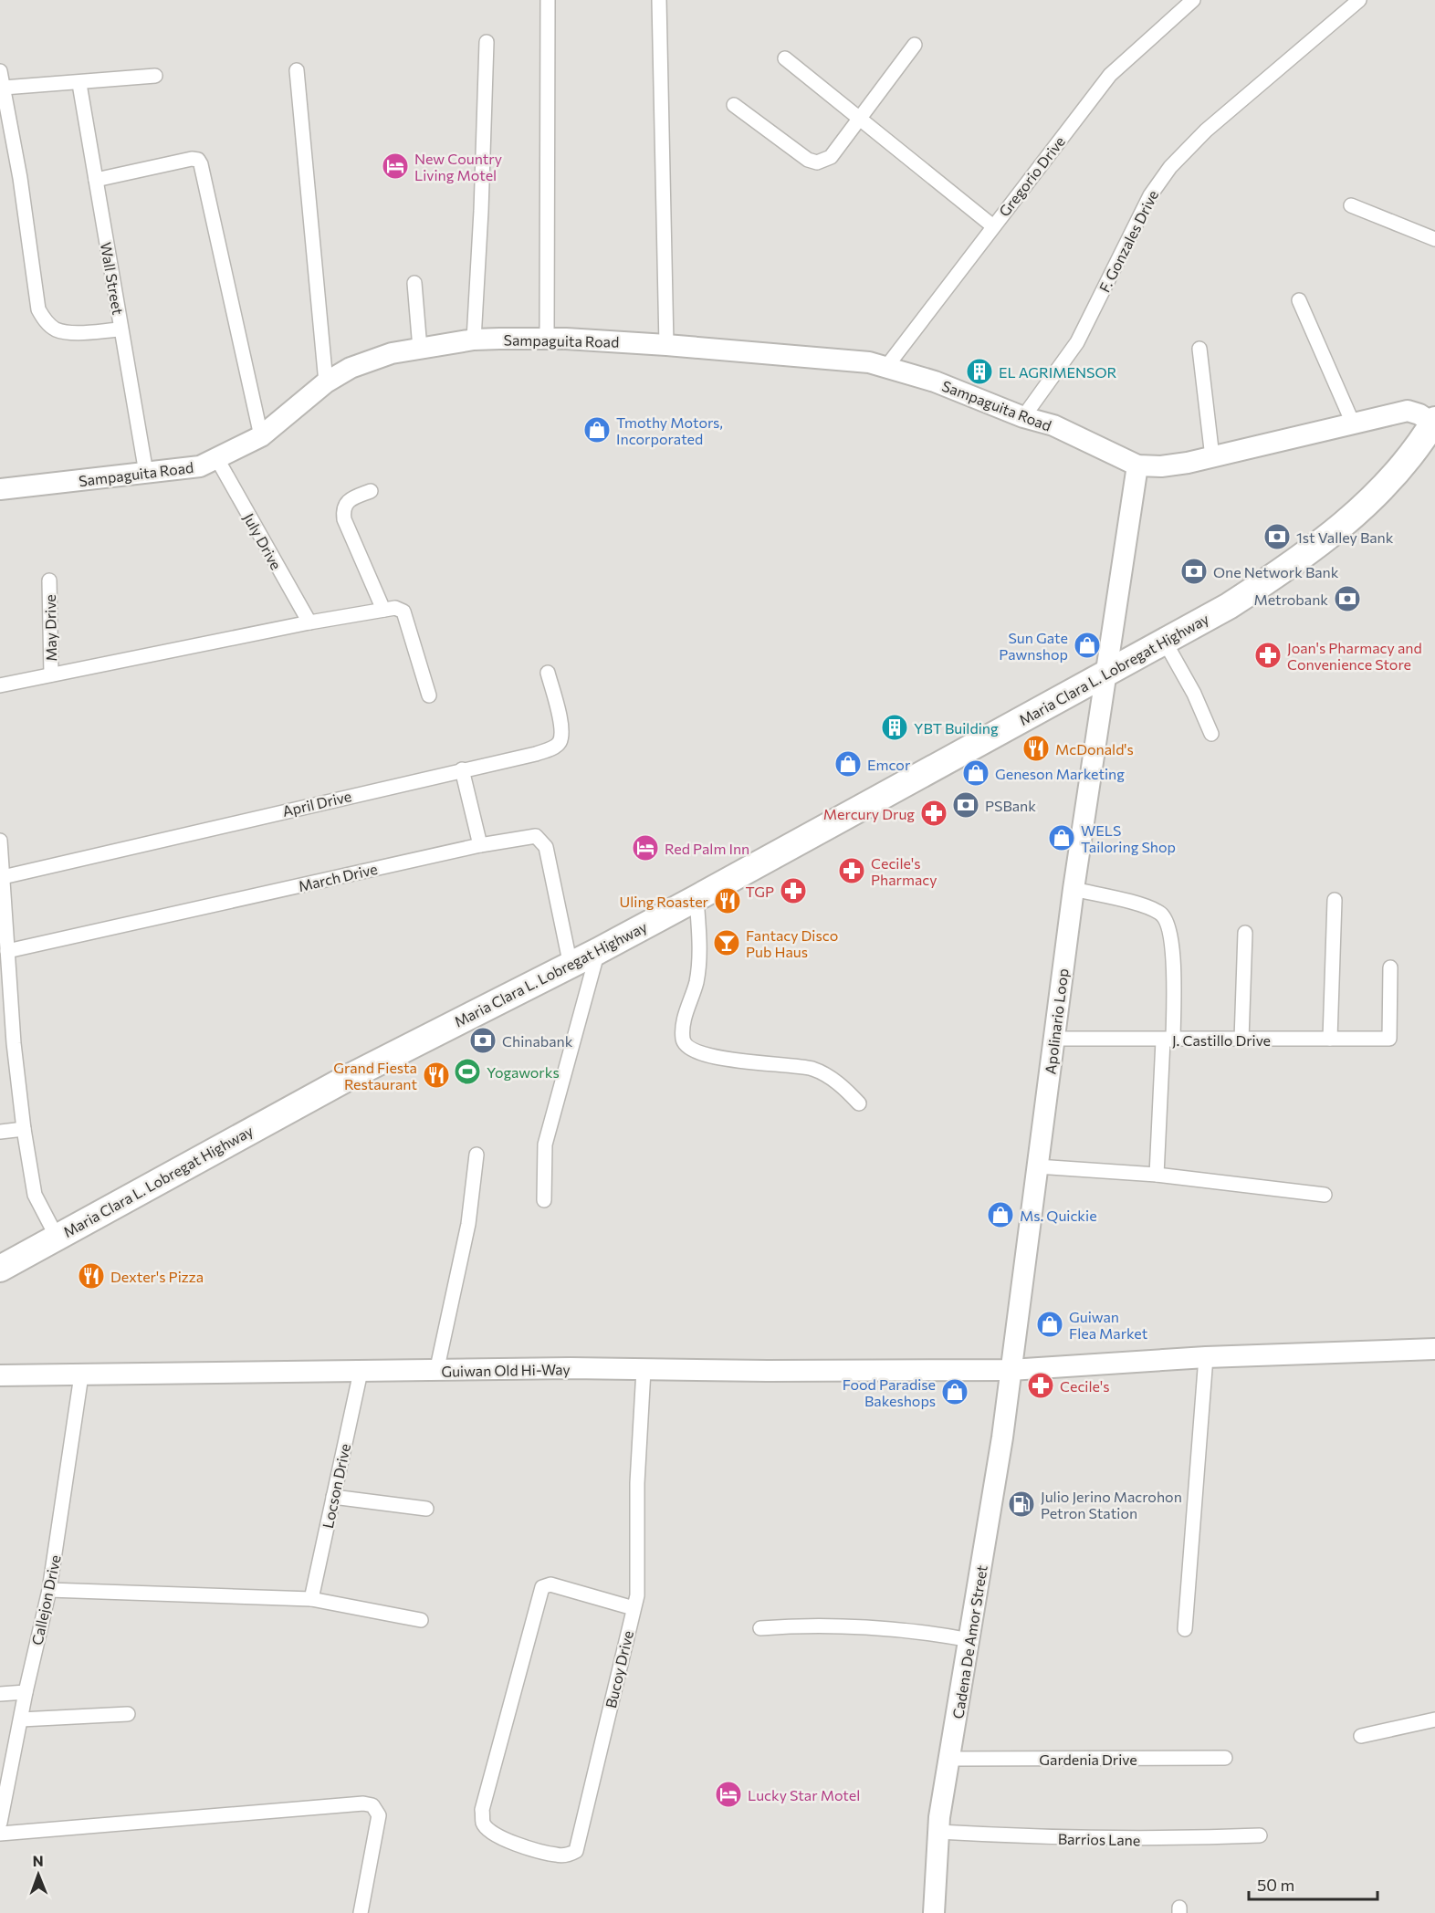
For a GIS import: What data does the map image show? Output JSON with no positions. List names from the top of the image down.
{
  "streets": {
    "highway": ["Maria Clara L. Lobregat Highway"],
    "street": [
      "Gregorio Drive",
      "F. Gonzales Drive",
      "Wall Street",
      "Sampaguita Road",
      "July Drive",
      "May Drive",
      "April Drive",
      "March Drive",
      "Apolinario Loop",
      "J. Castillo Drive",
      "Guiwan Old Hi-Way",
      "Locson Drive",
      "Callejon Drive",
      "Cadena De Amor Street",
      "Bucoy Drive",
      "Gardenia Drive",
      "Barrios Lane"
    ]
  },
  "crossings": [
    ["Gregorio Drive", "Sampaguita Road"],
    ["F. Gonzales Drive", "Sampaguita Road"],
    ["Wall Street", "Sampaguita Road"],
    ["Sampaguita Road", "July Drive"],
    ["Sampaguita Road", "Maria Clara L. Lobregat Highway"],
    ["Maria Clara L. Lobregat Highway", "March Drive"],
    ["Maria Clara L. Lobregat Highway", "Apolinario Loop"],
    ["Apolinario Loop", "J. Castillo Drive"],
    ["Apolinario Loop", "Guiwan Old Hi-Way"],
    ["Apolinario Loop", "Cadena De Amor Street"],
    ["Guiwan Old Hi-Way", "Locson Drive"],
    ["Guiwan Old Hi-Way", "Callejon Drive"],
    ["Guiwan Old Hi-Way", "Cadena De Amor Street"],
    ["Guiwan Old Hi-Way", "Bucoy Drive"],
    ["Cadena De Amor Street", "Gardenia Drive"],
    ["Cadena De Amor Street", "Barrios Lane"]
  ],
  "places": {
    "hotel": ["New Country Living Motel", "Red Palm Inn", "Lucky Star Motel"],
    "building": ["EL AGRIMENSOR", "YBT Building"],
    "shop": [
      "Tmothy Motors, Incorporated",
      "Sun Gate Pawnshop",
      "Emcor",
      "Geneson Marketing",
      "WELS Tailoring Shop",
      "Ms. Quickie",
      "Guiwan Flea Market",
      "Food Paradise Bakeshops"
    ],
    "bank": [
      "1st Valley Bank",
      "One Network Bank",
      "Metrobank",
      "PSBank",
      "Chinabank"
    ],
    "pharmacy": [
      "Joan's Pharmacy and Convenience Store",
      "Mercury Drug",
      "Cecile's Pharmacy",
      "TGP",
      "Cecile's"
    ],
    "restaurant": [
      "McDonald's",
      "Uling Roaster",
      "Grand Fiesta Restaurant",
      "Dexter's Pizza"
    ],
    "bar": ["Fantacy Disco Pub Haus"],
    "sports": ["Yogaworks"],
    "fuel station": ["Julio Jerino Macrohon Petron Station"]
  },
  "scale_bar": "50 m",
  "north": "top"
}
